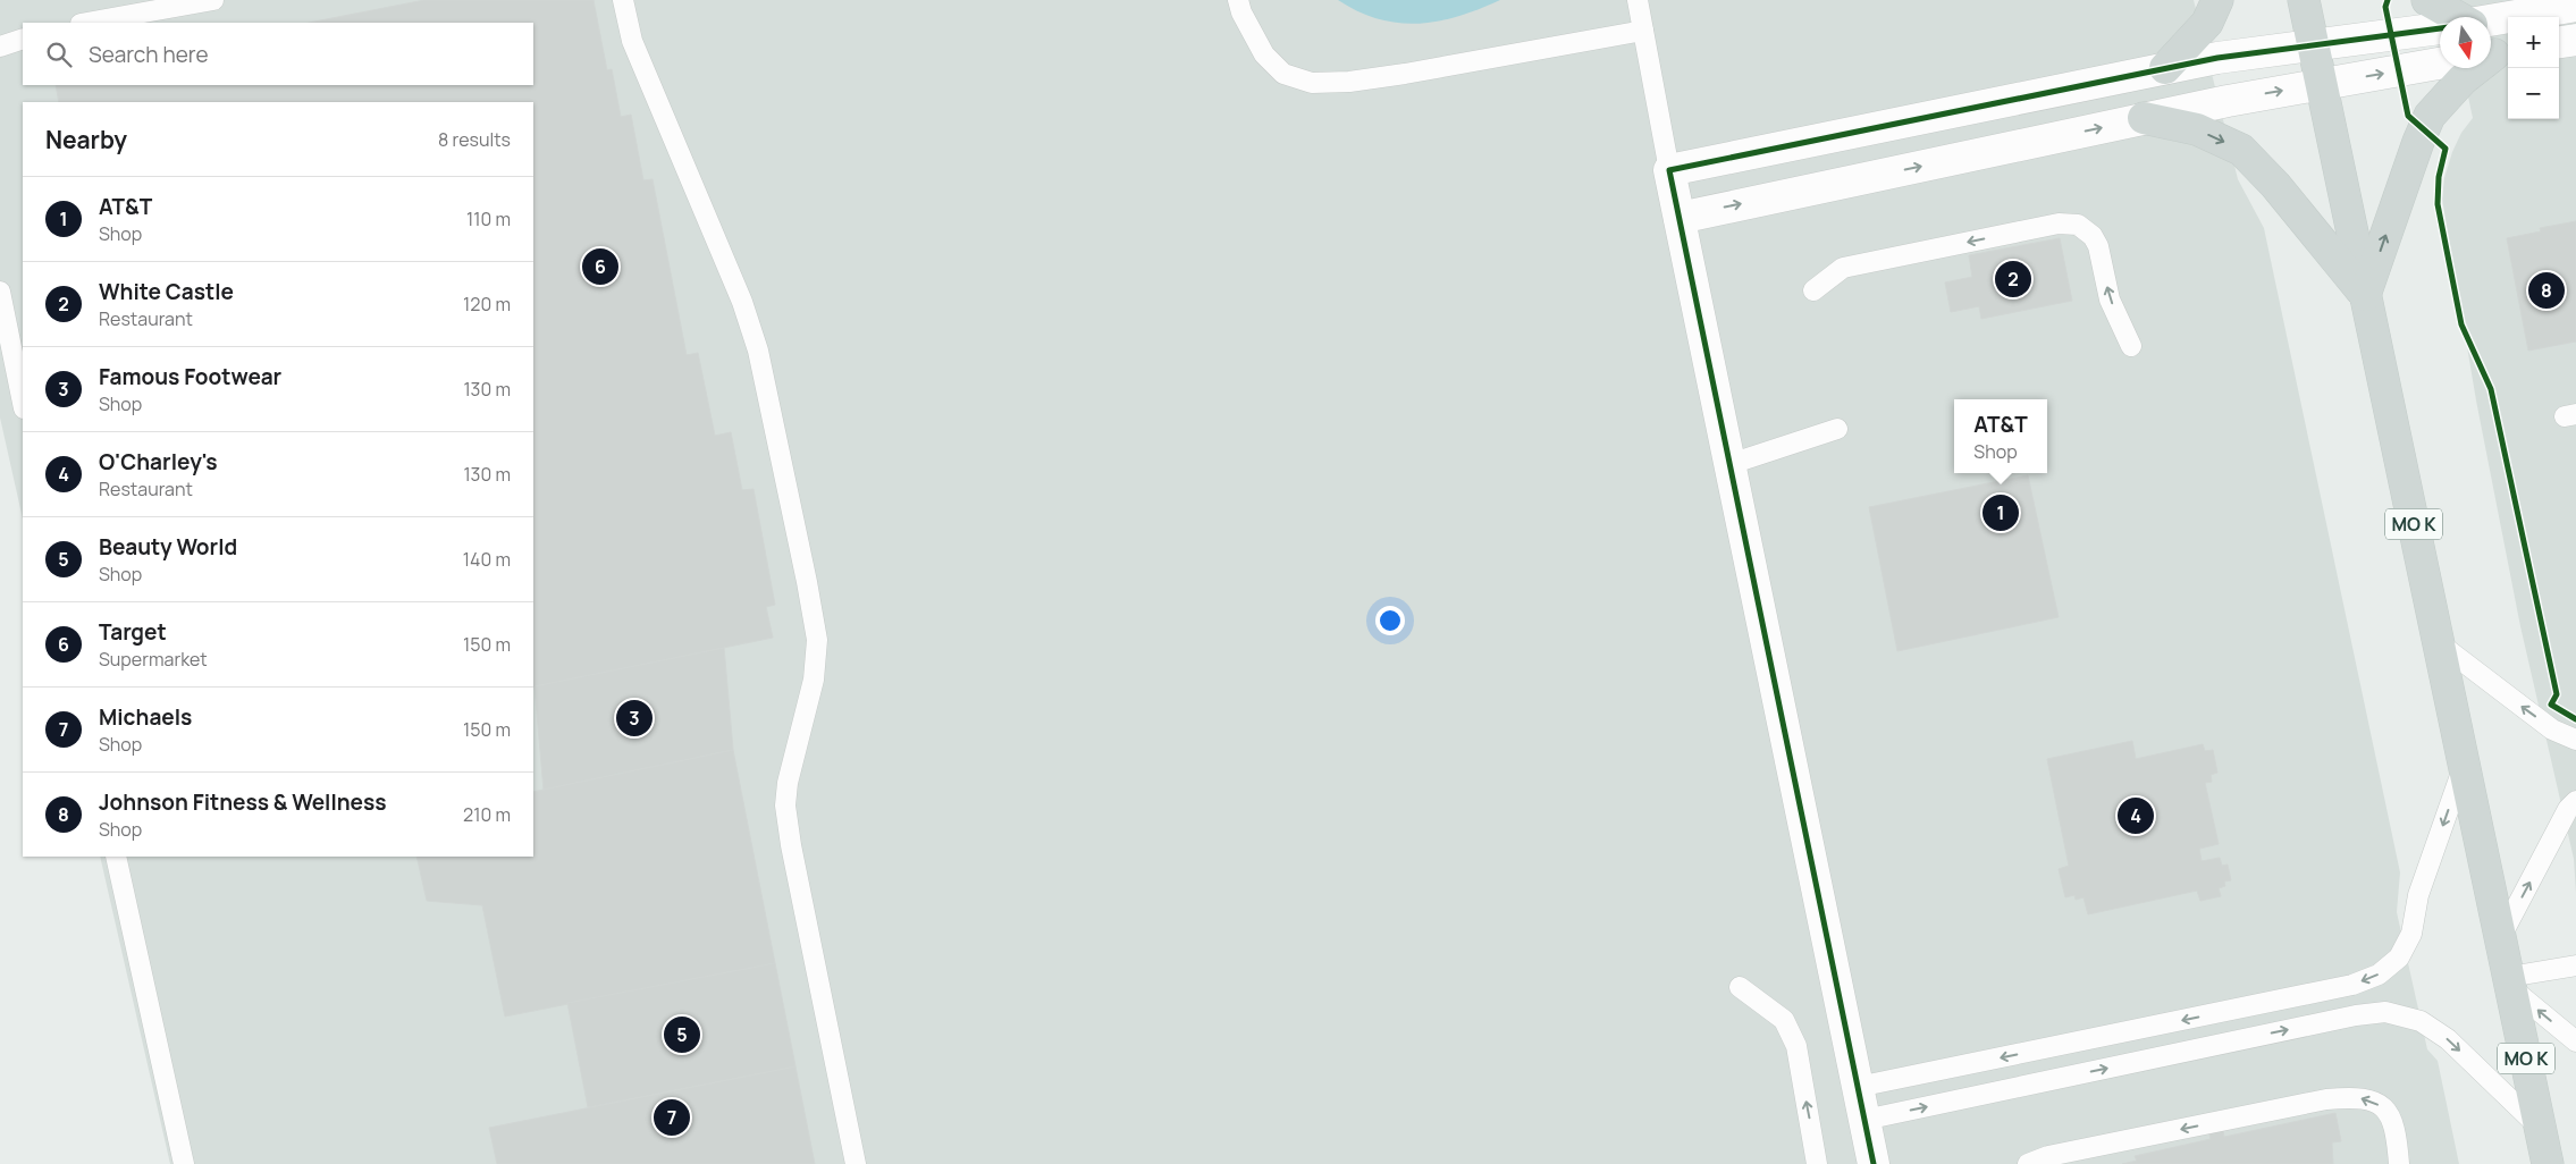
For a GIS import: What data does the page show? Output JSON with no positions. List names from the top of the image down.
{
  "streets": {
    "main road": ["MO K"]
  },
  "north": "bottom",
  "page": {
    "map_buttons": ["+", "−"],
    "search": "Search here",
    "heading": ["Nearby", "8 results"],
    "list": [
      {
        "mark": "1",
        "name": "AT&T",
        "note": "Shop",
        "value": "110 m"
      },
      {
        "mark": "2",
        "name": "White Castle",
        "note": "Restaurant",
        "value": "120 m"
      },
      {
        "mark": "3",
        "name": "Famous Footwear",
        "note": "Shop",
        "value": "130 m"
      },
      {
        "mark": "4",
        "name": "O'Charley's",
        "note": "Restaurant",
        "value": "130 m"
      },
      {
        "mark": "5",
        "name": "Beauty World",
        "note": "Shop",
        "value": "140 m"
      },
      {
        "mark": "6",
        "name": "Target",
        "note": "Supermarket",
        "value": "150 m"
      },
      {
        "mark": "7",
        "name": "Michaels",
        "note": "Shop",
        "value": "150 m"
      },
      {
        "mark": "8",
        "name": "Johnson Fitness & Wellness",
        "note": "Shop",
        "value": "210 m"
      }
    ],
    "pins": [
      "6",
      "2",
      "8",
      "1",
      "3",
      "4",
      "5",
      "7"
    ],
    "popup": ["AT&T", "Shop"]
  }
}
